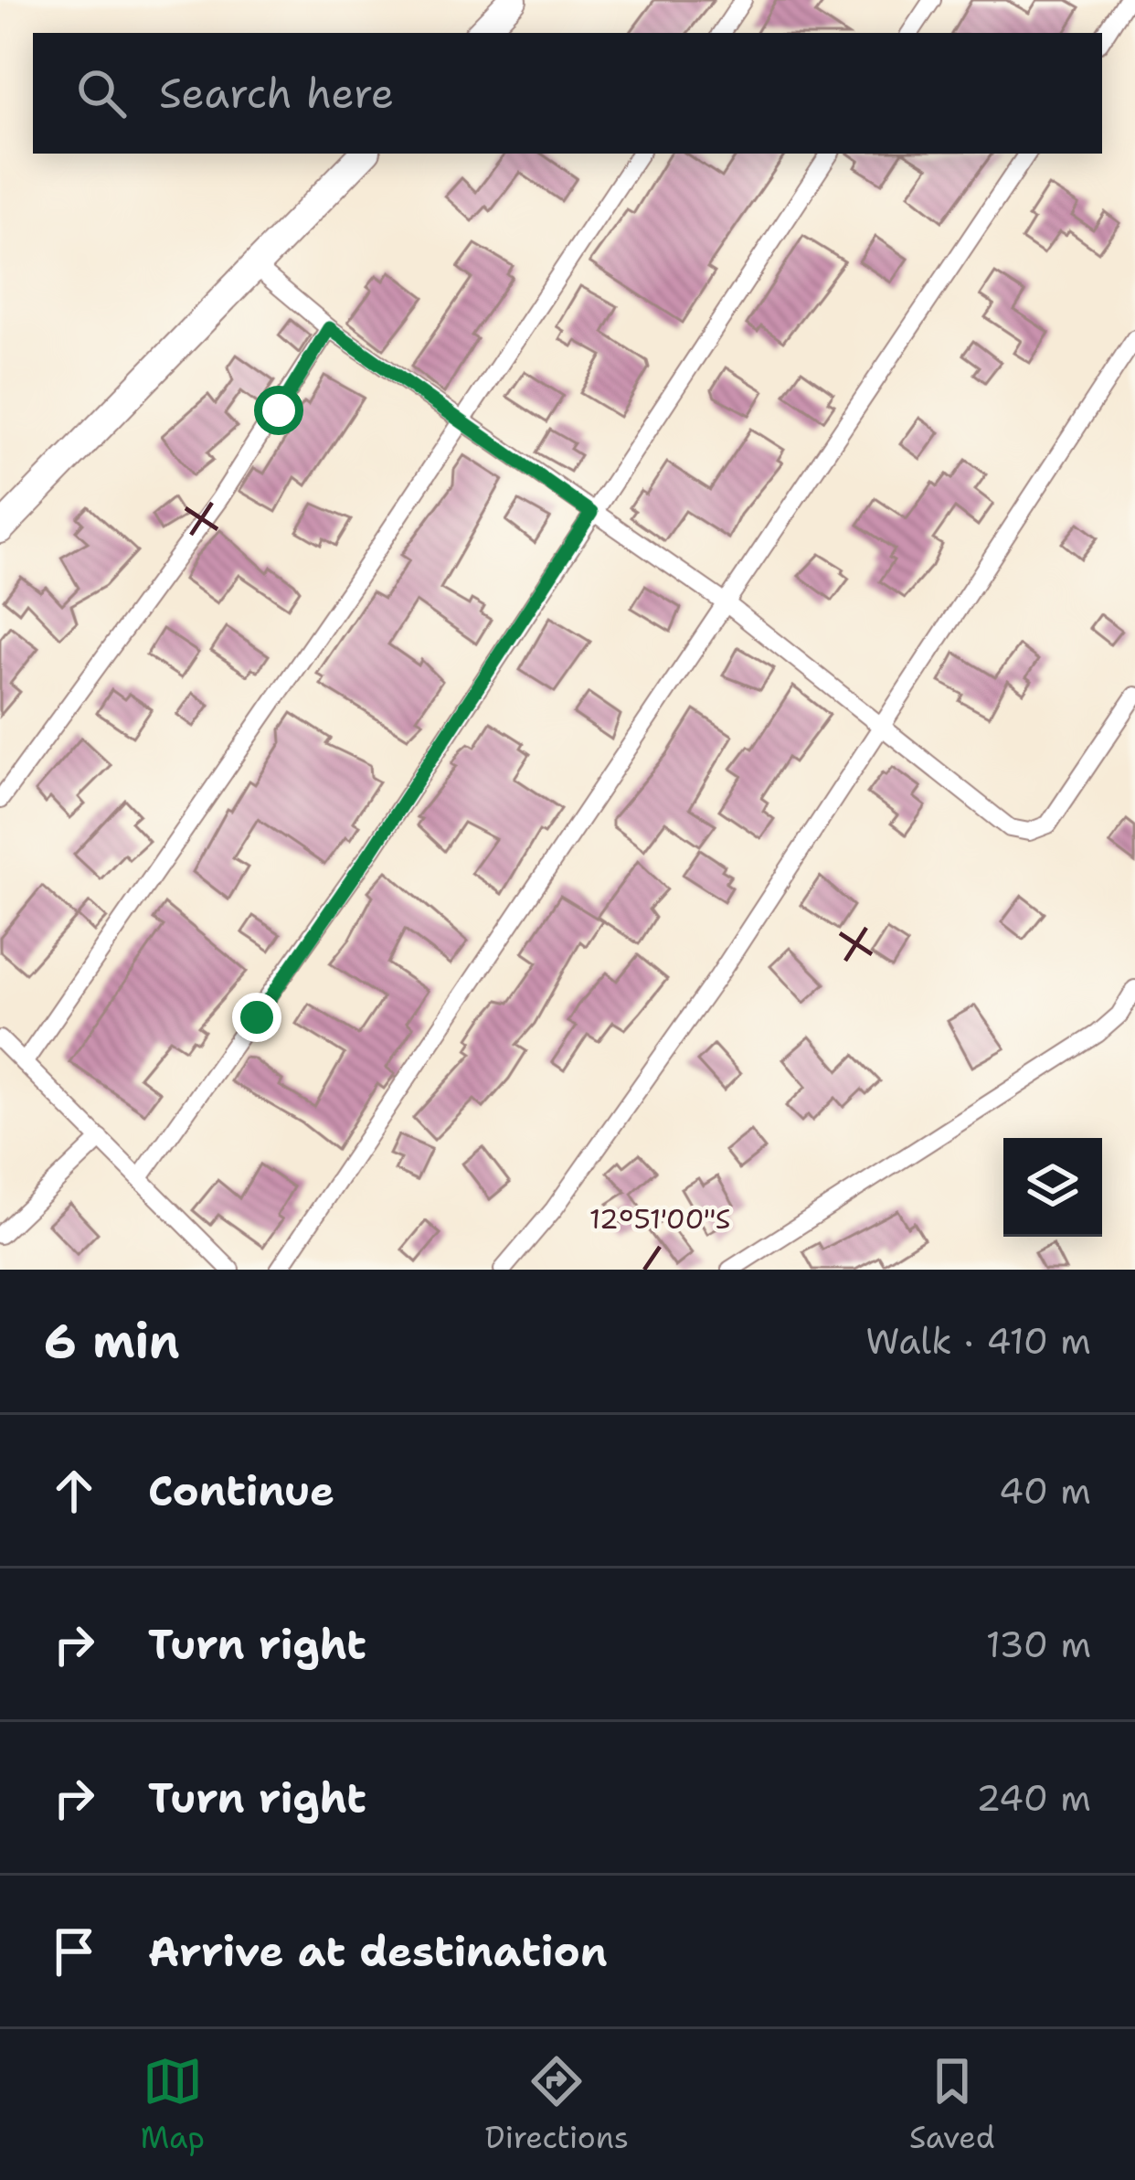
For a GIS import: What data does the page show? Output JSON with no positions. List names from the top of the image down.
{
  "page": {
    "search": "Search here",
    "heading": ["6 min", "Walk · 410 m"],
    "list": [
      ["Continue", "40 m"],
      ["Turn right", "130 m"],
      ["Turn right", "240 m"],
      "Arrive at destination"
    ],
    "nav": ["Map", "Directions", "Saved"]
  },
  "coordinates": ["12°51'00\"S"]
}
